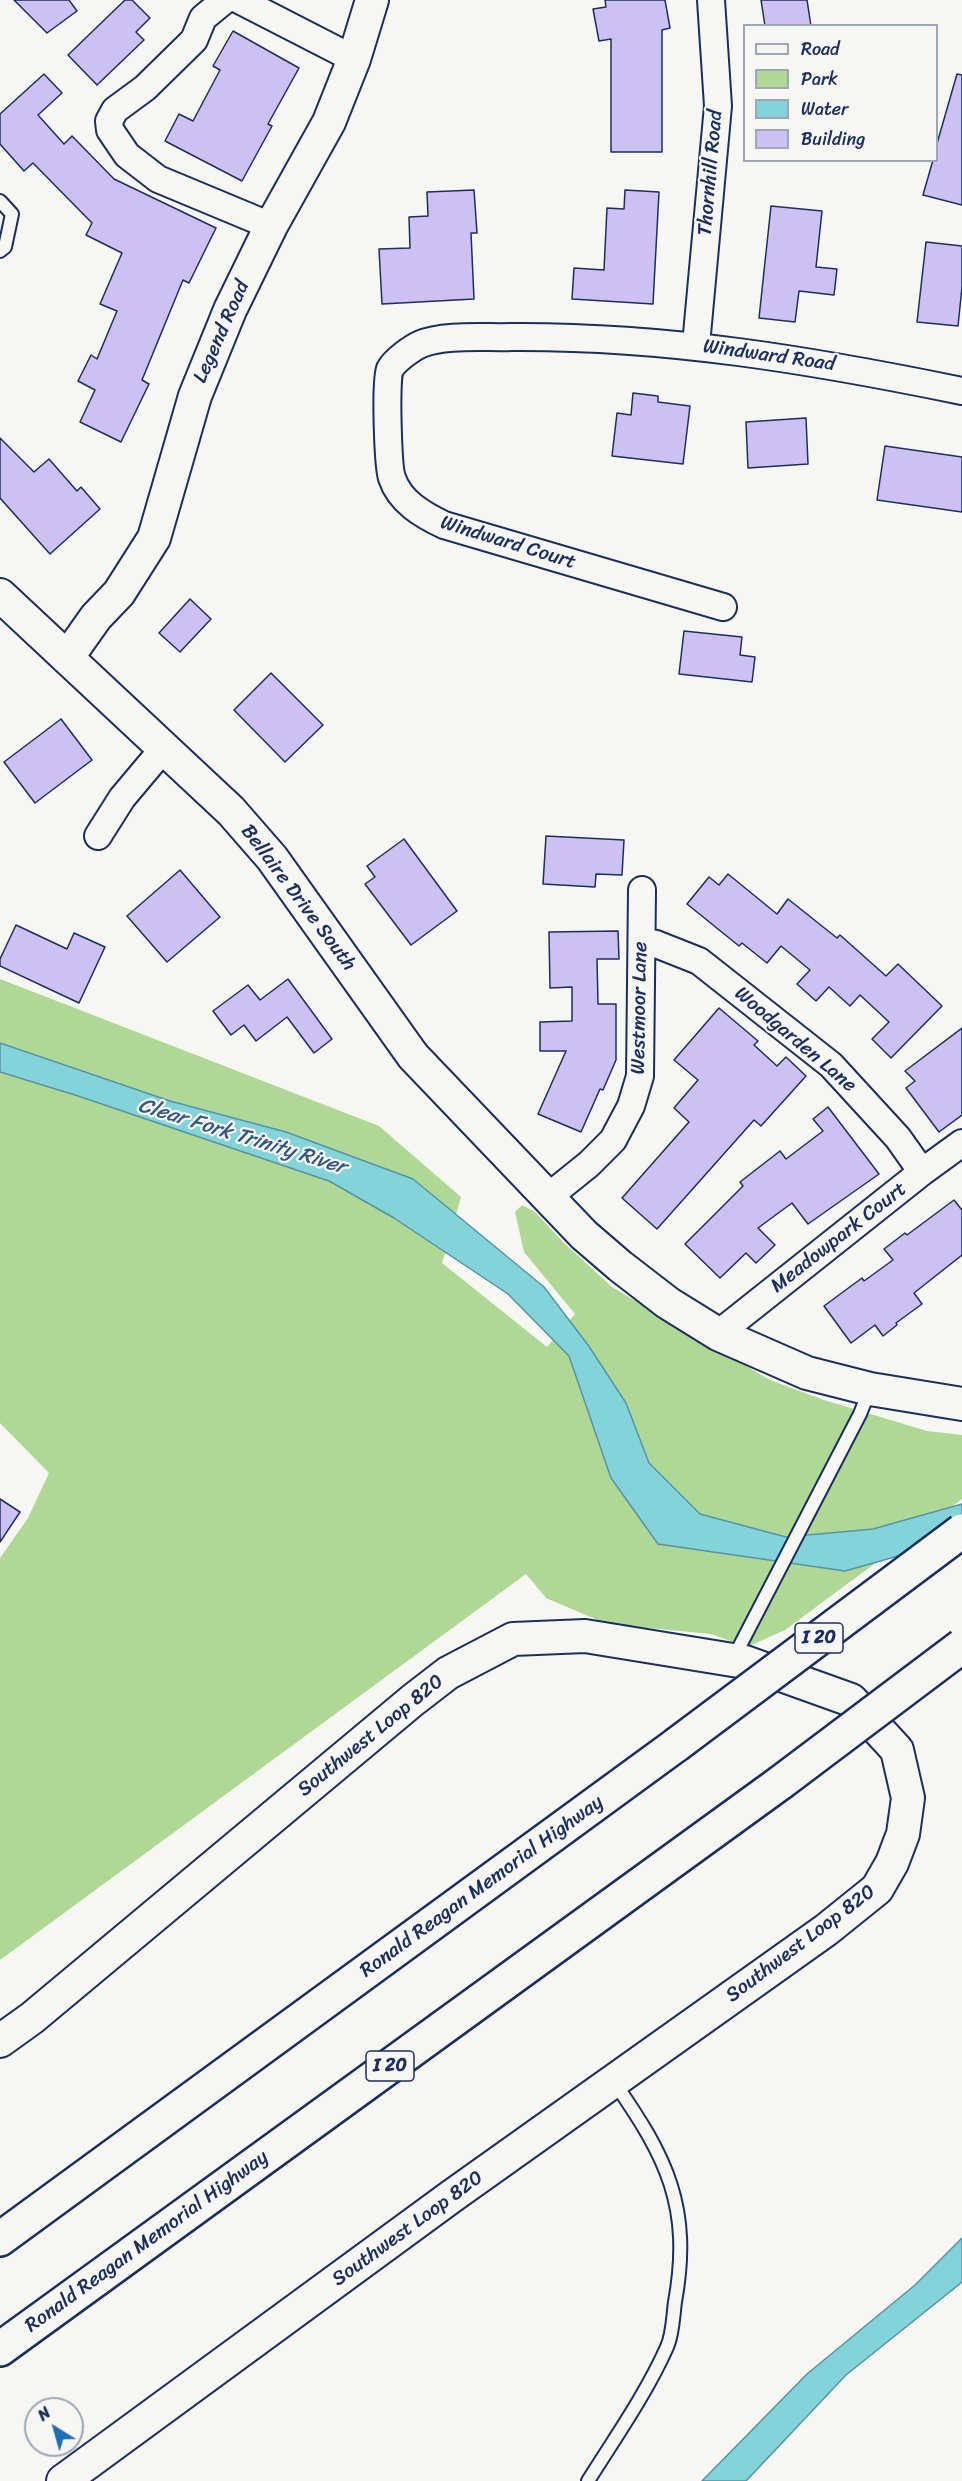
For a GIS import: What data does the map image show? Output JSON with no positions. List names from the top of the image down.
{
  "streets": {
    "highway": ["I 20", "Ronald Reagan Memorial Highway"],
    "street": [
      "Thornhill Road",
      "Legend Road",
      "Windward Road",
      "Windward Court",
      "Bellaire Drive South",
      "Westmoor Lane",
      "Woodgarden Lane",
      "Meadowpark Court",
      "Southwest Loop 820"
    ]
  },
  "crossings": [
    ["Thornhill Road", "Windward Road"],
    ["Legend Road", "Bellaire Drive South"],
    ["Windward Road", "Windward Court"],
    ["Bellaire Drive South", "Westmoor Lane"],
    ["Bellaire Drive South", "Meadowpark Court"],
    ["Westmoor Lane", "Woodgarden Lane"],
    ["Woodgarden Lane", "Meadowpark Court"]
  ],
  "water": ["Clear Fork Trinity River"],
  "legend": [
    "Road",
    "Park",
    "Water",
    "Building"
  ],
  "north": "top left"
}
